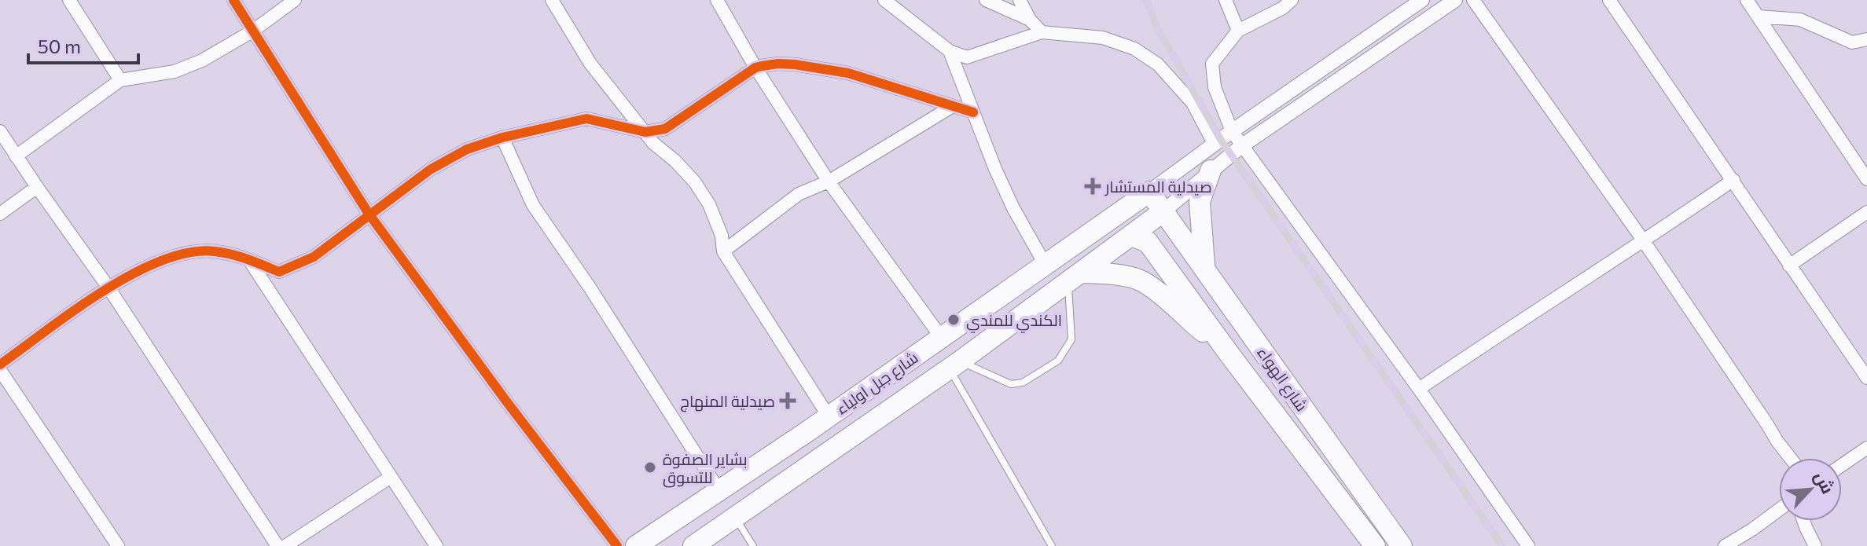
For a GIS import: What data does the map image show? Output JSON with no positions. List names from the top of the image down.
{
  "streets": {
    "highway": ["شارع الهواء", "شارع جبل اولياء"]
  },
  "crossings": [
    ["شارع الهواء", "شارع جبل اولياء"]
  ],
  "places": {
    "health": ["صيدلية المستشار", "صيدلية المنهاج"],
    "other": ["الكندي للمندي", "بشاير الصفوة للتسوق"]
  },
  "scale_bar": "50 m",
  "north": "top right"
}
